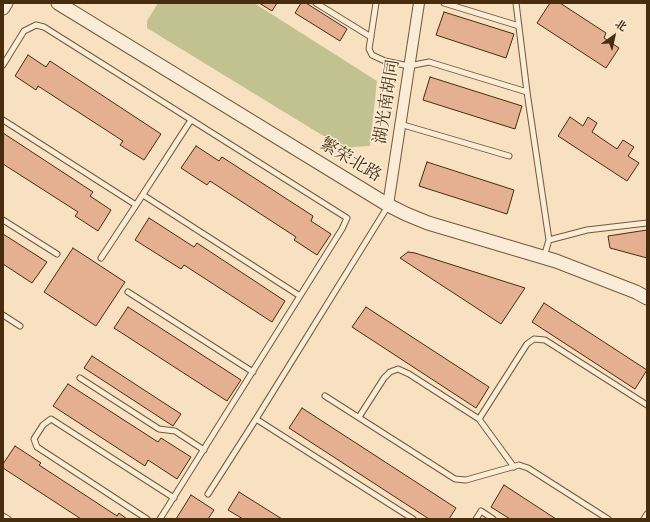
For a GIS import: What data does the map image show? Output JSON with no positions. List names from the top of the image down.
{
  "streets": {
    "street": ["湖光南胡同", "繁荣北路"]
  },
  "crossings": [
    ["湖光南胡同", "繁荣北路"]
  ],
  "north": "top right"
}
